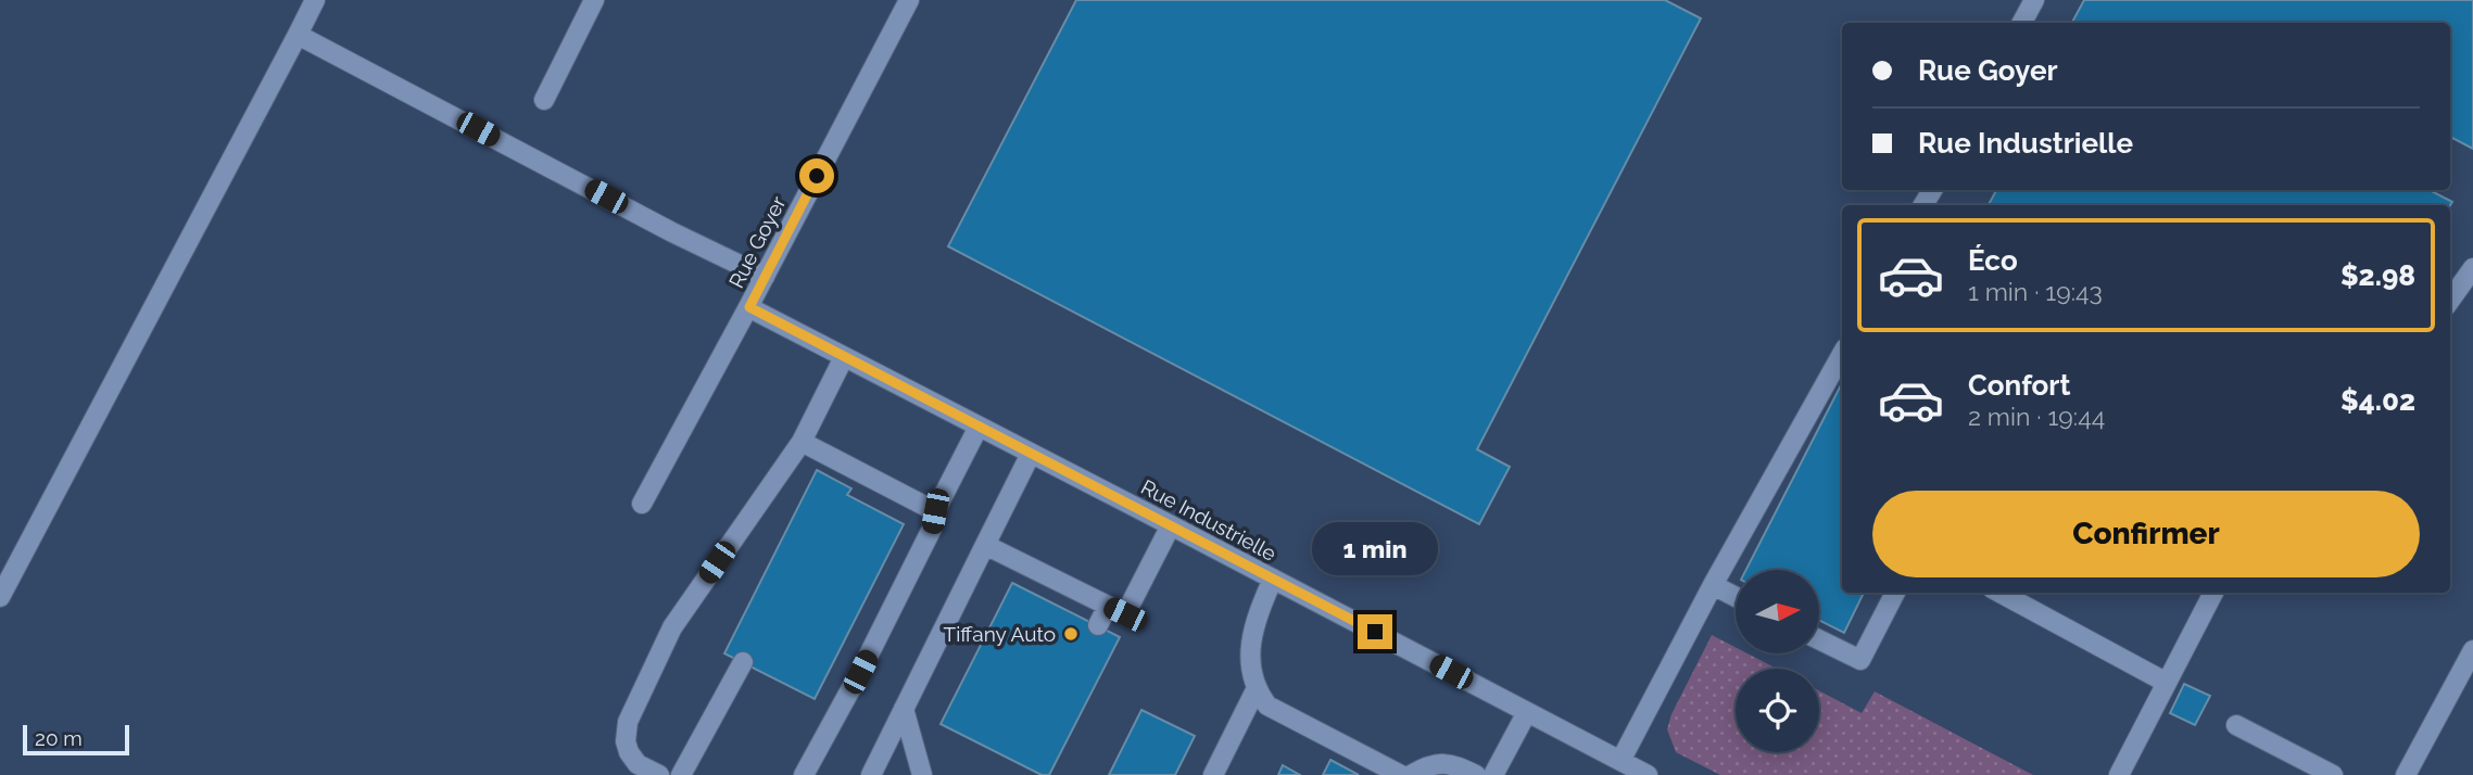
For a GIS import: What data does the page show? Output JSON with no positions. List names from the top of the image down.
{
  "streets": {
    "street": ["Rue Goyer", "Rue Industrielle"]
  },
  "crossings": [
    ["Rue Goyer", "Rue Industrielle"]
  ],
  "places": ["Tiffany Auto"],
  "scale_bar": "20 m",
  "north": "right",
  "page": {
    "banner": ["Rue Goyer", "Rue Industrielle"],
    "list": [
      {
        "name": "Éco",
        "note": "1 min · 19:43",
        "value": "$2.98"
      },
      {
        "name": "Confort",
        "note": "2 min · 19:44",
        "value": "$4.02"
      }
    ],
    "buttons": "Confirmer",
    "bubble": "1 min",
    "scale": "20 m"
  }
}
